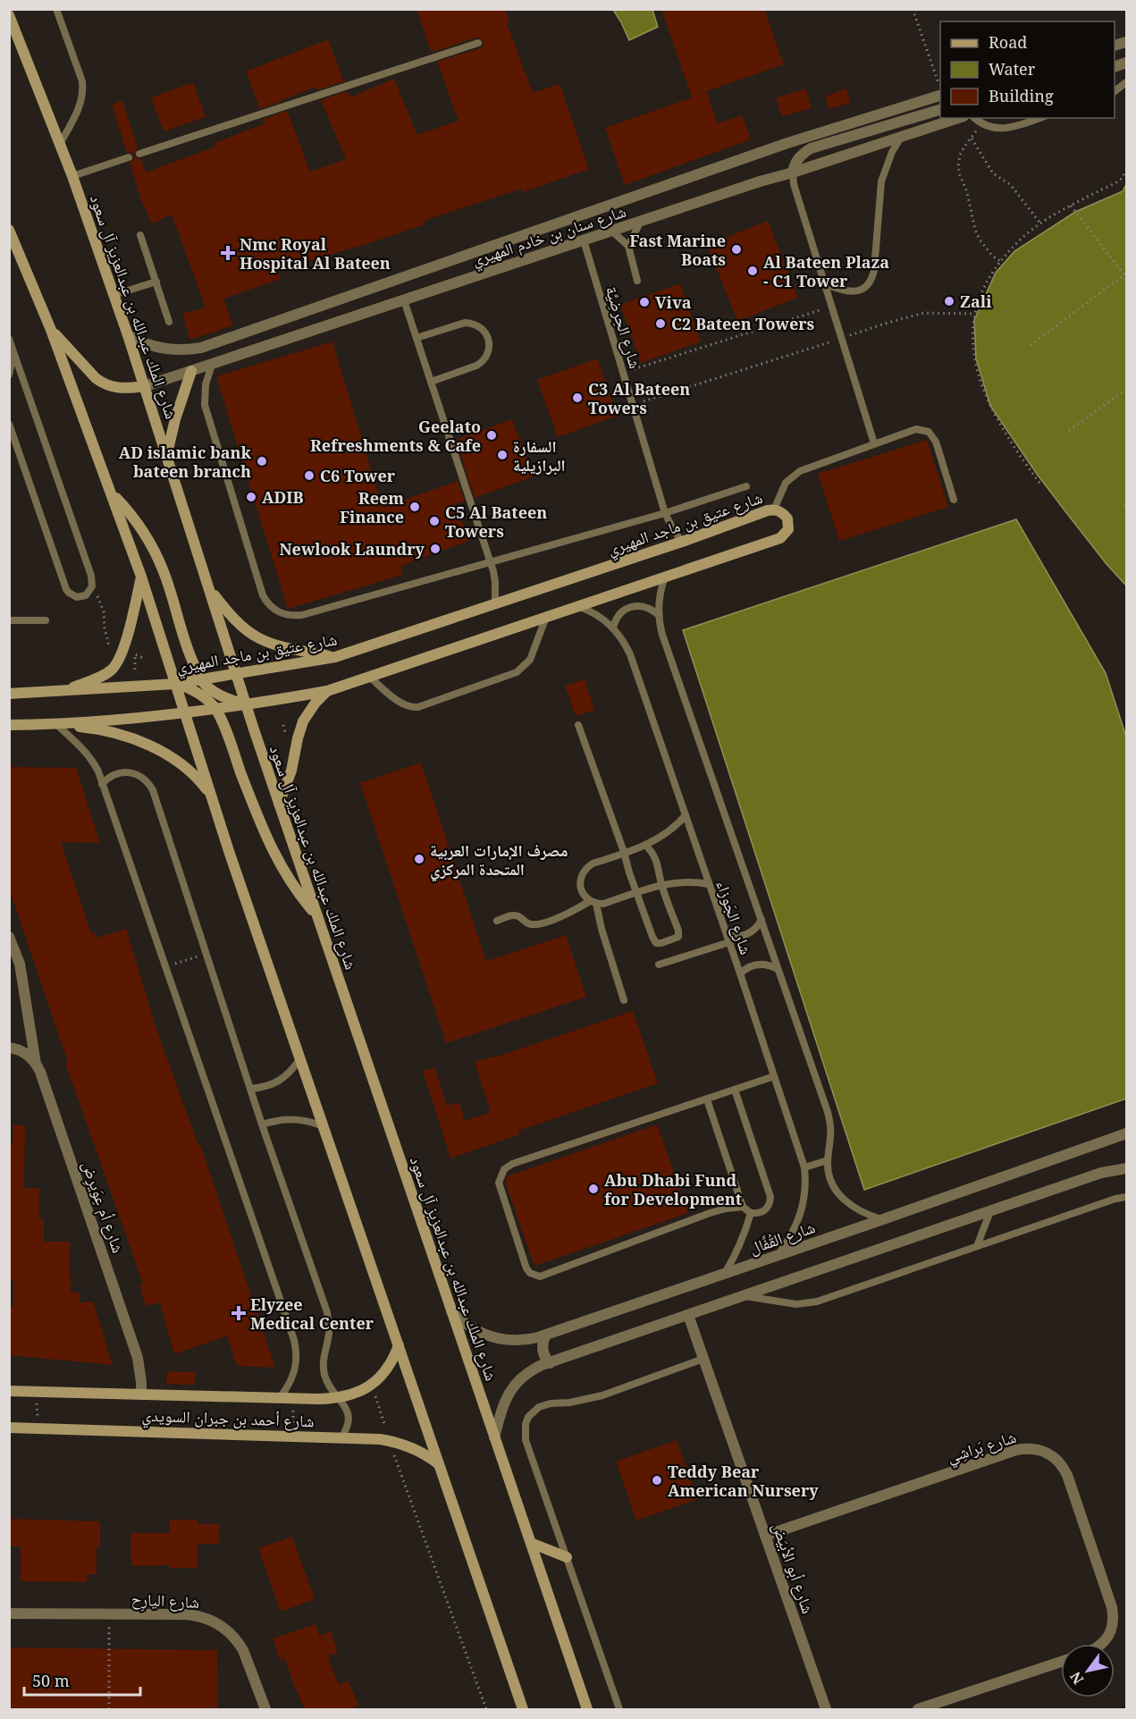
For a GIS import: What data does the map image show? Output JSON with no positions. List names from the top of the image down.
{
  "streets": {
    "main road": ["شارع الملك عبدالله بن عبدالعزيز آل سعود", "شارع عتيق بن ماجد المهيري", "شارع أحمد بن جبران السويدي"],
    "street": [
      "شارع سنان بن خادم المهيري",
      "شارع أم عِوَيرِض",
      "شارع القُفَّال",
      "شارع بَراشِي",
      "شارع أبو الأبيَض",
      "شارع اليارِح"
    ],
    "lane": ["شارع الحِرضِيَّة", "شارع الجَوزاء"]
  },
  "crossings": [
    ["شارع سنان بن خادم المهيري", "شارع الملك عبدالله بن عبدالعزيز آل سعود"],
    ["شارع سنان بن خادم المهيري", "شارع الحِرضِيَّة"],
    ["شارع الملك عبدالله بن عبدالعزيز آل سعود", "شارع عتيق بن ماجد المهيري"],
    ["شارع الملك عبدالله بن عبدالعزيز آل سعود", "شارع القُفَّال"],
    ["شارع الحِرضِيَّة", "شارع عتيق بن ماجد المهيري"],
    ["شارع عتيق بن ماجد المهيري", "شارع الجَوزاء"],
    ["شارع الجَوزاء", "شارع القُفَّال"],
    ["شارع أم عِوَيرِض", "شارع أحمد بن جبران السويدي"],
    ["شارع بَراشِي", "شارع أبو الأبيَض"]
  ],
  "places": {
    "other": [
      "Fast Marine Boats",
      "Al Bateen Plaza - C1 Tower",
      "Zali",
      "Viva",
      "C2 Bateen Towers",
      "C3 Al Bateen Towers",
      "Geelato Refreshments & Cafe",
      "السفارة البرازيلية",
      "AD islamic bank bateen branch",
      "C6 Tower",
      "ADIB",
      "Reem Finance",
      "C5 Al Bateen Towers",
      "Newlook Laundry",
      "مصرف الإمارات العربية المتحدة المركزي",
      "Abu Dhabi Fund for Development",
      "Teddy Bear American Nursery"
    ],
    "health": ["Nmc Royal Hospital Al Bateen", "Elyzee Medical Center"]
  },
  "legend": ["Road", "Water", "Building"],
  "scale_bar": "50 m",
  "north": "bottom left"
}
